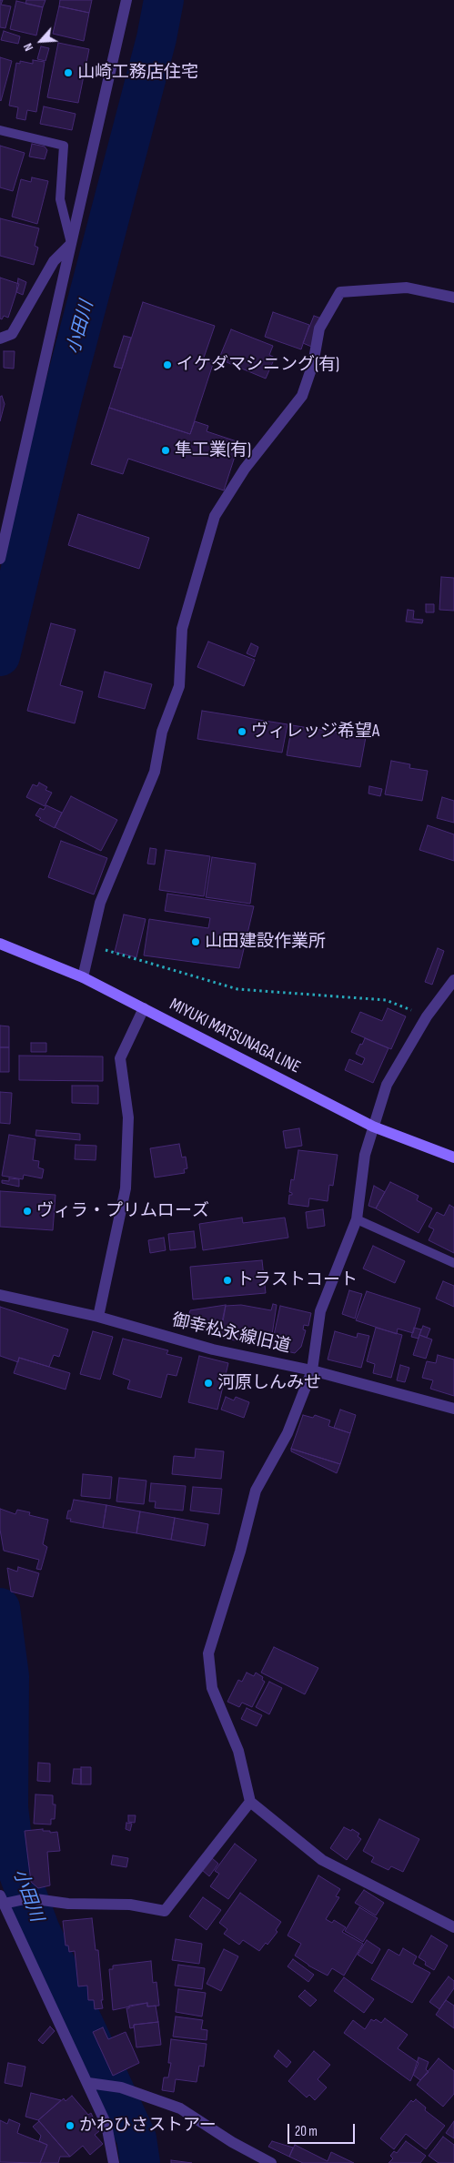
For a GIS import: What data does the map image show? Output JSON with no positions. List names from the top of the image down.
{
  "streets": {
    "main road": ["MIYUKI MATSUNAGA LINE"],
    "street": ["御幸松永線旧道"]
  },
  "water": ["小田川"],
  "places": [
    "山崎工務店住宅",
    "イケダマシニング(有)",
    "隼工業(有)",
    "ヴィレッジ希望A",
    "山田建設作業所",
    "ヴィラ・プリムローズ",
    "トラストコート",
    "河原しんみせ",
    "かわひさストアー"
  ],
  "scale_bar": "20 m",
  "north": "bottom left"
}
